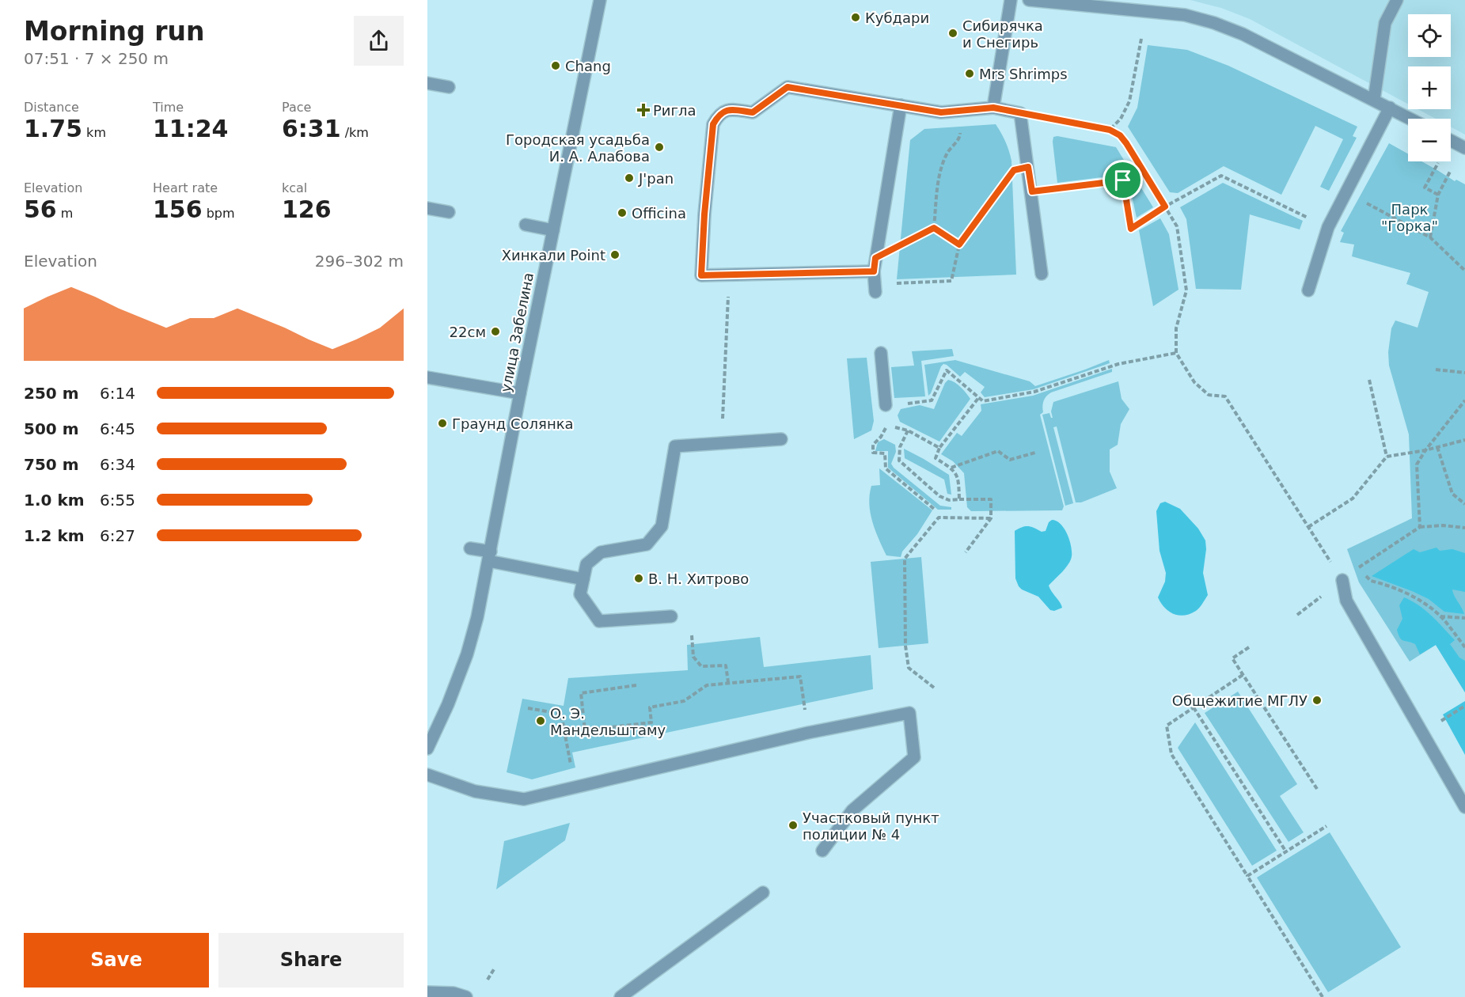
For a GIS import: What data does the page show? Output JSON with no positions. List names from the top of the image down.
{
  "streets": {
    "street": ["улица Забелина"]
  },
  "parks": ["Парк \"Горка\""],
  "places": {
    "other": [
      "Кубдари",
      "Сибирячка и Снегирь",
      "Chang",
      "Mrs Shrimps",
      "Городская усадьба И. А. Алабова",
      "J'pan",
      "Officina",
      "Хинкали Point",
      "22см",
      "Граунд Солянка",
      "В. Н. Хитрово",
      "Общежитие МГЛУ",
      "О. Э. Мандельштаму",
      "Участковый пункт полиции № 4"
    ],
    "health": ["Ригла"]
  },
  "page": {
    "heading": ["Morning run", "07:51 · 7 × 250 m"],
    "map_buttons": ["+", "−"],
    "stats": [
      ["Distance", "1.75 km"],
      ["Time", "11:24"],
      ["Pace", "6:31 /km"],
      ["Elevation", "56 m"],
      ["Heart rate", "156 bpm"],
      ["kcal", "126"]
    ],
    "chart": ["Elevation", "296–302 m"],
    "list": [
      {
        "name": "250 m",
        "note": "6:14"
      },
      {
        "name": "500 m",
        "note": "6:45"
      },
      {
        "name": "750 m",
        "note": "6:34"
      },
      {
        "name": "1.0 km",
        "note": "6:55"
      },
      {
        "name": "1.2 km",
        "note": "6:27"
      }
    ],
    "buttons": ["Save", "Share"]
  }
}
